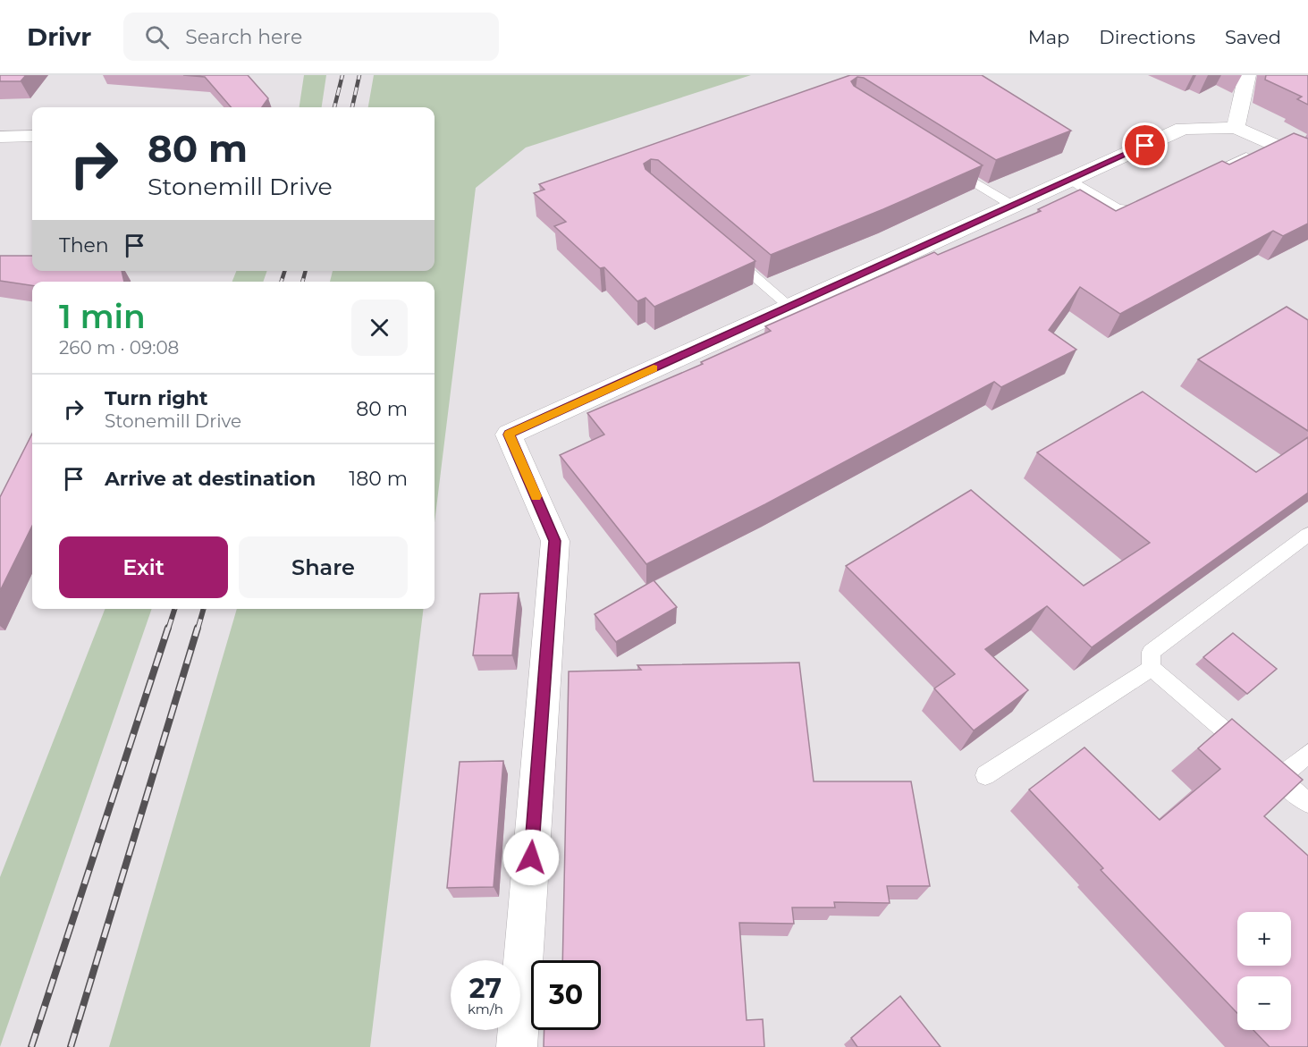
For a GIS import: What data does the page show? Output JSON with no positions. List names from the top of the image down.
{
  "page": {
    "header": "Drivr",
    "search": "Search here",
    "nav": ["Map", "Directions", "Saved"],
    "turn": ["80 m", "Stonemill Drive"],
    "then": "Then",
    "heading": ["1 min", "260 m · 09:08"],
    "list": [
      {
        "name": "Turn right",
        "note": "Stonemill Drive",
        "value": "80 m"
      },
      {
        "name": "Arrive at destination",
        "value": "180 m"
      }
    ],
    "buttons": ["Exit", "Share"],
    "map_buttons": ["+", "−"],
    "speed": "27 km/h",
    "limit": "30"
  }
}
